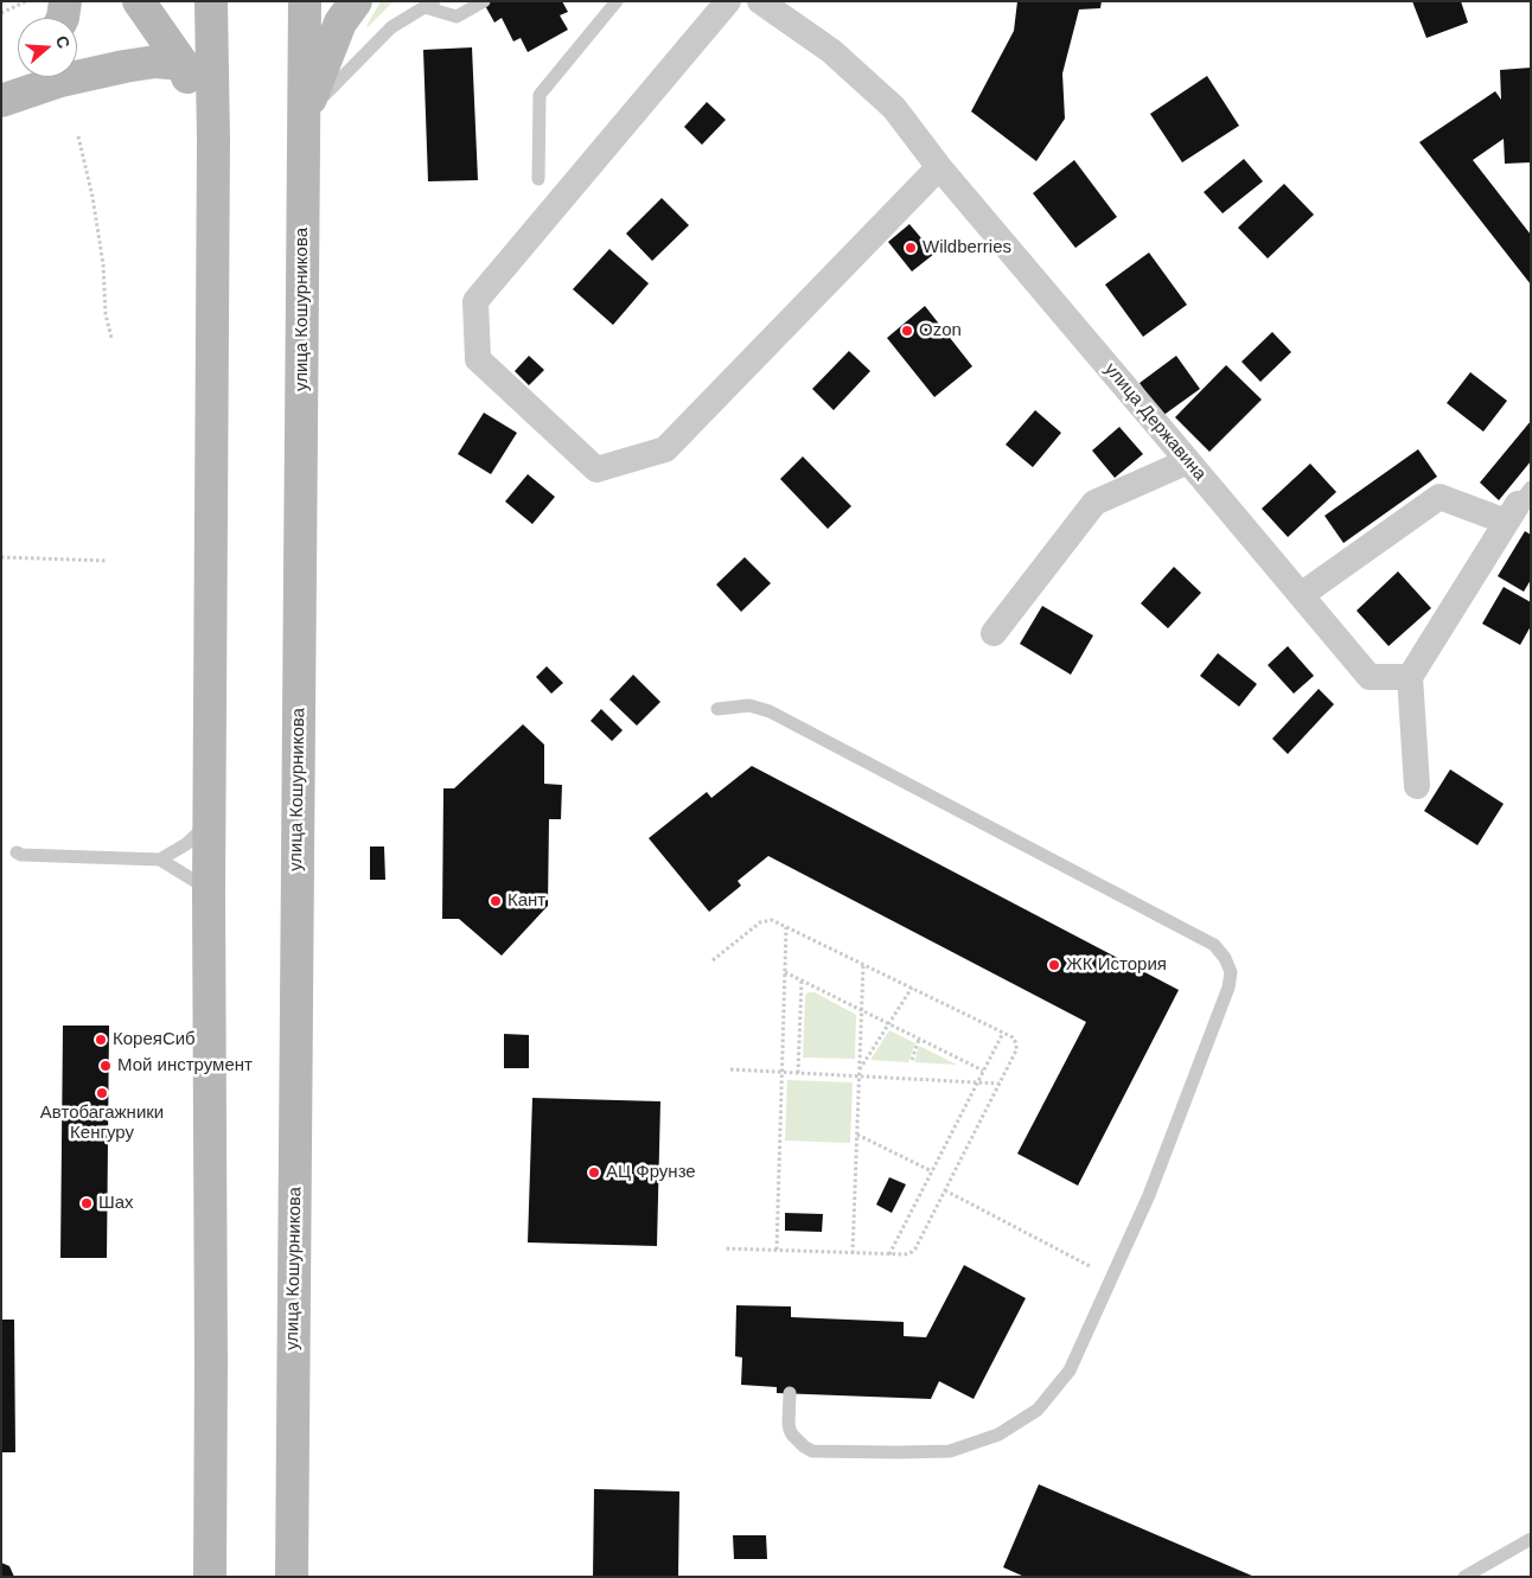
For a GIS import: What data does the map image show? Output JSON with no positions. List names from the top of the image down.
{
  "streets": {
    "main road": ["улица Кошурникова"],
    "street": ["улица Державина"]
  },
  "places": [
    "Wildberries",
    "Ozon",
    "Кант",
    "ЖК История",
    "КореяСиб",
    "Мой инструмент",
    "Автобагажники Кенгуру",
    "АЦ Фрунзе",
    "Шах"
  ],
  "north": "right"
}
